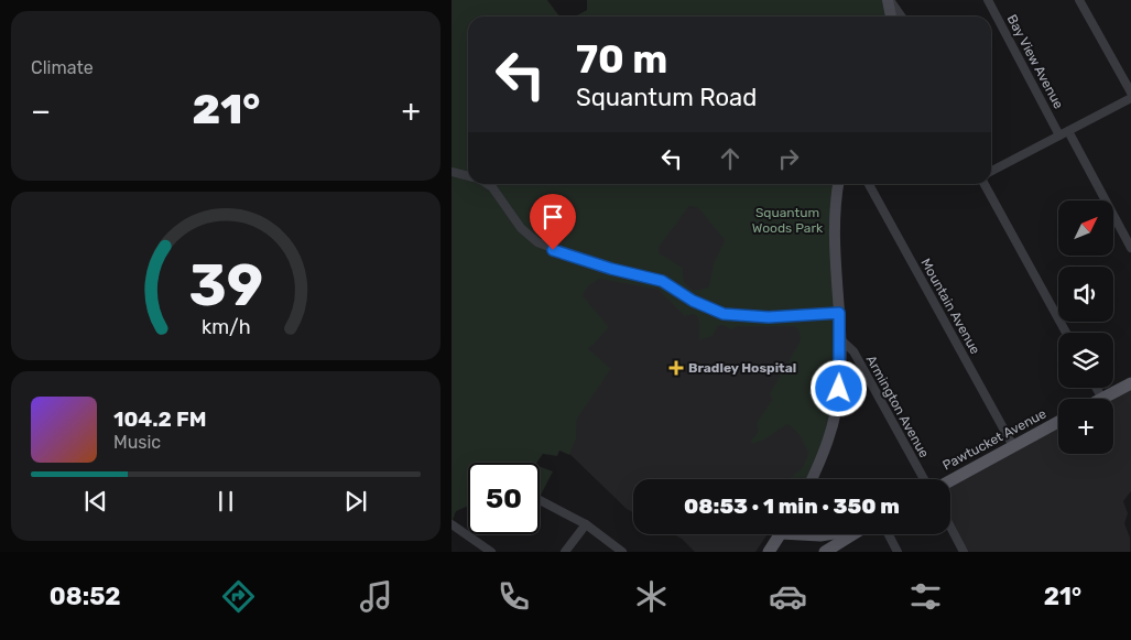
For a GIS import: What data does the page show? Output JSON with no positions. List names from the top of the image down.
{
  "streets": {
    "main road": ["Pawtucket Avenue"],
    "street": ["Bay View Avenue", "Mountain Avenue", "Armington Avenue"]
  },
  "crossings": [
    ["Mountain Avenue", "Pawtucket Avenue"]
  ],
  "parks": ["Squantum Woods Park"],
  "places": {
    "health": ["Bradley Hospital"]
  },
  "north": "top right",
  "page": {
    "tile": "Climate",
    "turn": ["70 m", "Squantum Road"],
    "heat": ["−", "21°", "+"],
    "map_buttons": "+",
    "song": ["104.2 FM", "Music"],
    "limit": "50",
    "trip": "08:53 · 1 min · 350 m",
    "tabs": ["08:52", "21°"],
    "gauge": ["39", "km/h"]
  }
}
